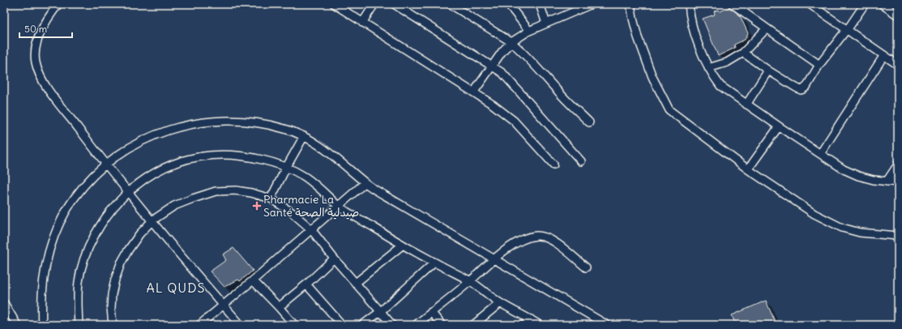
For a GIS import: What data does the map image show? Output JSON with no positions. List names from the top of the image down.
{
  "districts": ["AL QUDS"],
  "places": {
    "health": ["Pharmacie La Santé صيدلية الصحة"]
  },
  "scale_bar": "50 m"
}
